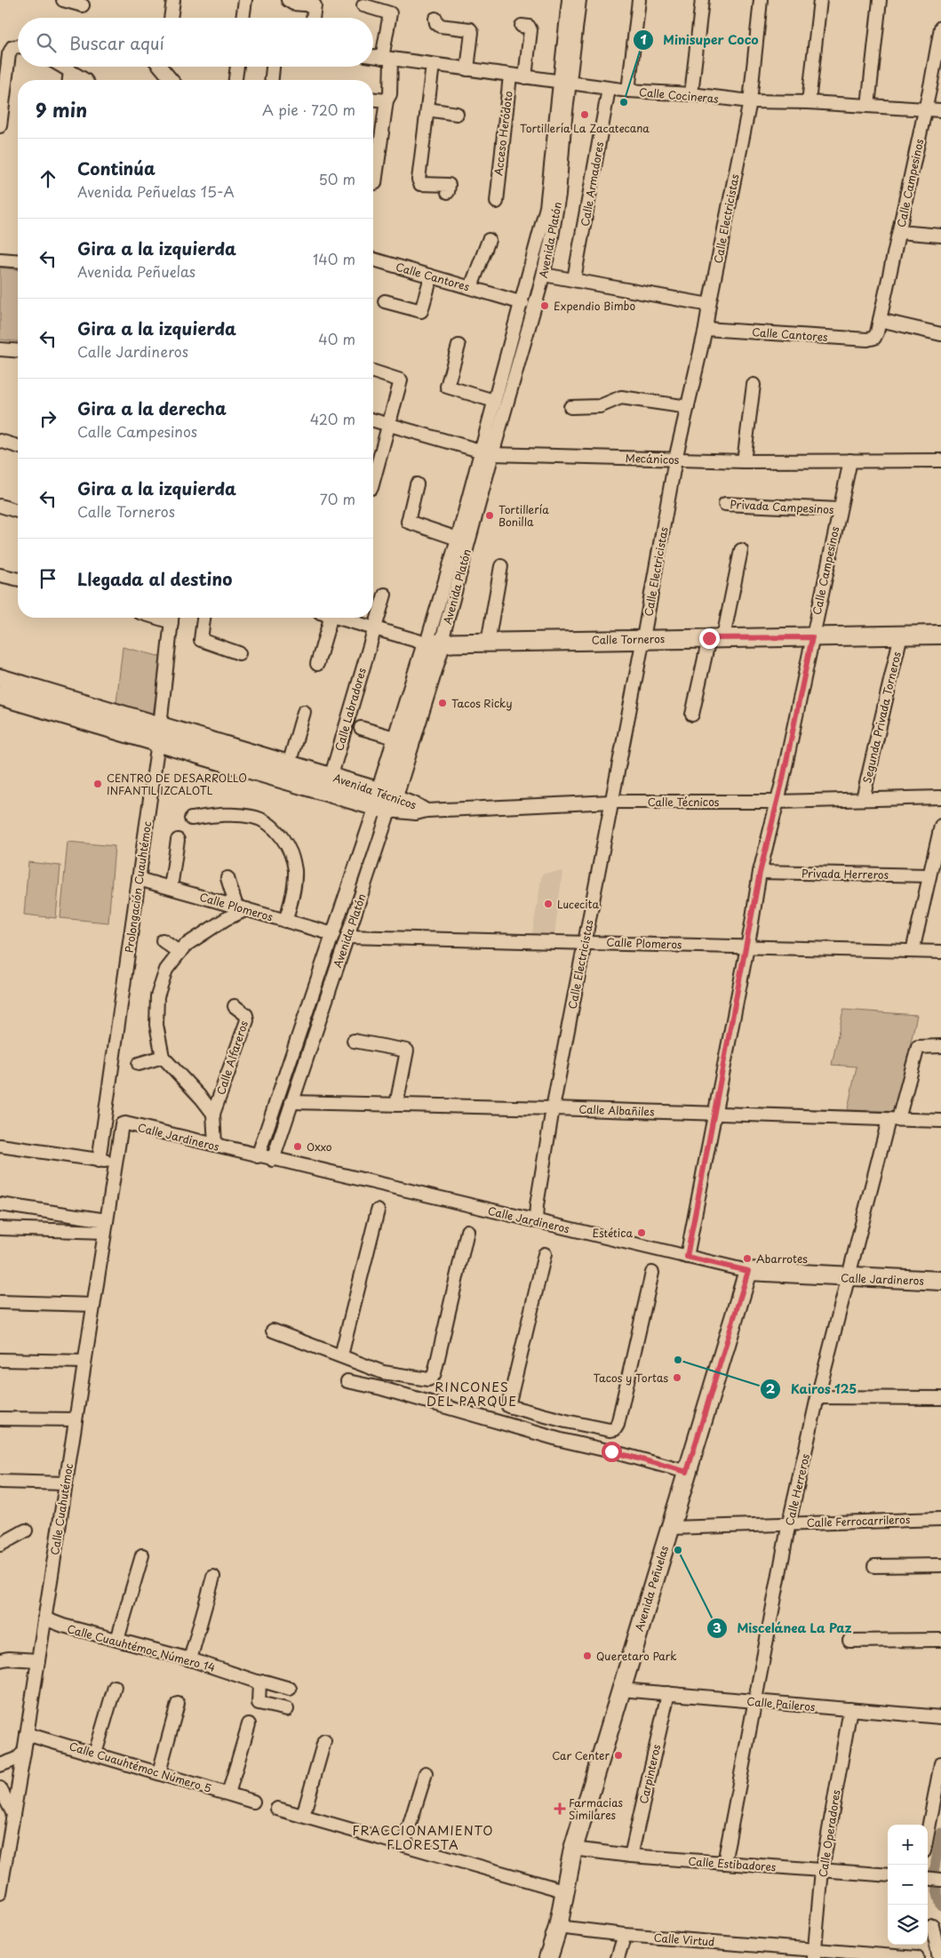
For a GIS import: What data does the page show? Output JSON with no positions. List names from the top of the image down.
{
  "streets": {
    "street": [
      "Calle Cocineras",
      "Acceso Heródoto",
      "Calle Campesinos",
      "Calle Armadores",
      "Calle Electricistas",
      "Avenida Platón",
      "Calle Cantores",
      "Mecánicos",
      "Privada Campesinos",
      "Calle Torneros",
      "Calle Labradores",
      "Segunda Privada Torneros",
      "Avenida Técnicos",
      "Calle Técnicos",
      "Privada Herreros",
      "Prolongación Cuauhtémoc",
      "Calle Plomeros",
      "Calle Alfareros",
      "Calle Albañiles",
      "Calle Jardineros",
      "Calle Herreros",
      "Calle Cuahutémoc",
      "Calle Ferrocarrileros",
      "Avenida Peñuelas",
      "Calle Cuauhtémoc Número 14",
      "Calle Paileros",
      "Calle Cuauhtémoc Número 5",
      "Carpinteros",
      "Calle Operadores",
      "Calle Estibadores",
      "Calle Virtud"
    ]
  },
  "crossings": [
    ["Calle Cocineras", "Acceso Heródoto"],
    ["Calle Cocineras", "Calle Campesinos"],
    ["Calle Cocineras", "Calle Armadores"],
    ["Calle Cocineras", "Calle Electricistas"],
    ["Calle Cocineras", "Avenida Platón"],
    ["Calle Campesinos", "Calle Cantores"],
    ["Calle Campesinos", "Mecánicos"],
    ["Calle Campesinos", "Privada Campesinos"],
    ["Calle Campesinos", "Calle Torneros"],
    ["Calle Campesinos", "Calle Técnicos"],
    ["Calle Campesinos", "Privada Herreros"],
    ["Calle Campesinos", "Calle Plomeros"],
    ["Calle Campesinos", "Calle Albañiles"],
    ["Calle Campesinos", "Calle Jardineros"],
    ["Calle Electricistas", "Calle Cantores"],
    ["Calle Electricistas", "Mecánicos"],
    ["Calle Electricistas", "Calle Torneros"],
    ["Calle Electricistas", "Calle Técnicos"],
    ["Calle Electricistas", "Calle Plomeros"],
    ["Calle Electricistas", "Calle Albañiles"],
    ["Calle Electricistas", "Calle Jardineros"],
    ["Avenida Platón", "Calle Cantores"],
    ["Avenida Platón", "Mecánicos"],
    ["Avenida Platón", "Calle Torneros"],
    ["Avenida Platón", "Calle Labradores"],
    ["Avenida Platón", "Avenida Técnicos"],
    ["Avenida Platón", "Calle Plomeros"],
    ["Avenida Platón", "Calle Albañiles"],
    ["Avenida Platón", "Calle Jardineros"],
    ["Calle Torneros", "Calle Labradores"],
    ["Calle Torneros", "Segunda Privada Torneros"],
    ["Calle Labradores", "Avenida Técnicos"],
    ["Segunda Privada Torneros", "Calle Técnicos"],
    ["Avenida Técnicos", "Calle Técnicos"],
    ["Avenida Técnicos", "Prolongación Cuauhtémoc"],
    ["Prolongación Cuauhtémoc", "Calle Plomeros"],
    ["Calle Albañiles", "Calle Herreros"],
    ["Calle Jardineros", "Calle Herreros"],
    ["Calle Jardineros", "Calle Cuahutémoc"],
    ["Calle Jardineros", "Avenida Peñuelas"],
    ["Calle Herreros", "Calle Ferrocarrileros"],
    ["Calle Herreros", "Calle Paileros"],
    ["Calle Herreros", "Calle Estibadores"],
    ["Calle Cuahutémoc", "Calle Cuauhtémoc Número 14"],
    ["Calle Cuahutémoc", "Calle Cuauhtémoc Número 5"],
    ["Calle Ferrocarrileros", "Avenida Peñuelas"],
    ["Avenida Peñuelas", "Calle Paileros"],
    ["Avenida Peñuelas", "Calle Estibadores"],
    ["Avenida Peñuelas", "Calle Virtud"],
    ["Calle Paileros", "Carpinteros"],
    ["Calle Paileros", "Calle Operadores"],
    ["Carpinteros", "Calle Estibadores"],
    ["Calle Operadores", "Calle Estibadores"],
    ["Calle Operadores", "Calle Virtud"]
  ],
  "districts": ["RINCONES DEL PARQUE", "FRACCIONAMIENTO FLORESTA"],
  "places": {
    "other": [
      "Minisuper Coco",
      "Tortillería La Zacatecana",
      "Expendio Bimbo",
      "Tortillería Bonilla",
      "Tacos Ricky",
      "CENTRO DE DESARROLLO INFANTIL IZCALOTL",
      "Lucecita",
      "Oxxo",
      "Estética",
      "Abarrotes",
      "Kairos 125",
      "Tacos y Tortas",
      "Miscelánea La Paz",
      "Queretaro Park",
      "Car Center"
    ],
    "health": ["Farmacias Similares"]
  },
  "page": {
    "search": "Buscar aquí",
    "heading": ["9 min", "A pie · 720 m"],
    "list": [
      ["Continúa", "Avenida Peñuelas 15-A", "50 m"],
      ["Gira a la izquierda", "Avenida Peñuelas", "140 m"],
      ["Gira a la izquierda", "Calle Jardineros", "40 m"],
      ["Gira a la derecha", "Calle Campesinos", "420 m"],
      ["Gira a la izquierda", "Calle Torneros", "70 m"],
      "Llegada al destino"
    ],
    "map_buttons": ["+", "−"]
  }
}
